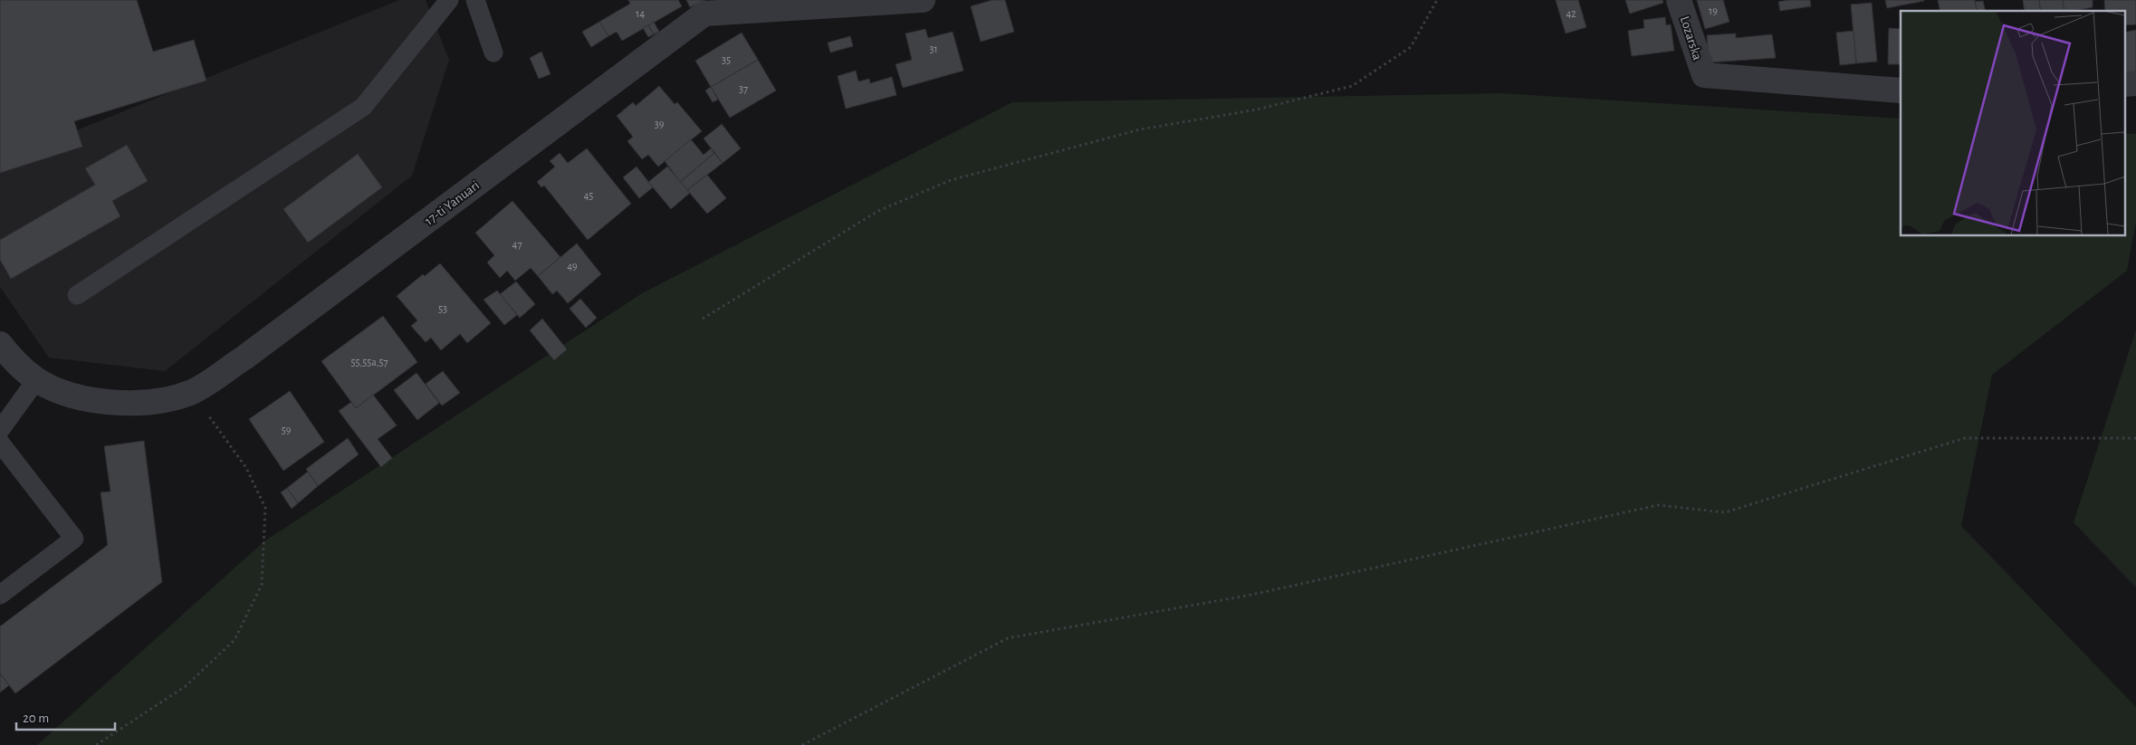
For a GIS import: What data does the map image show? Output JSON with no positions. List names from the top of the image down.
{
  "streets": {
    "street": ["Lozarska", "17-ti Yanuari"]
  },
  "house_numbers": [
    "19",
    "14",
    "42",
    "31",
    "35",
    "37",
    "39",
    "45",
    "47",
    "49",
    "53",
    "55,55a,57",
    "59"
  ],
  "scale_bar": "20 m"
}
